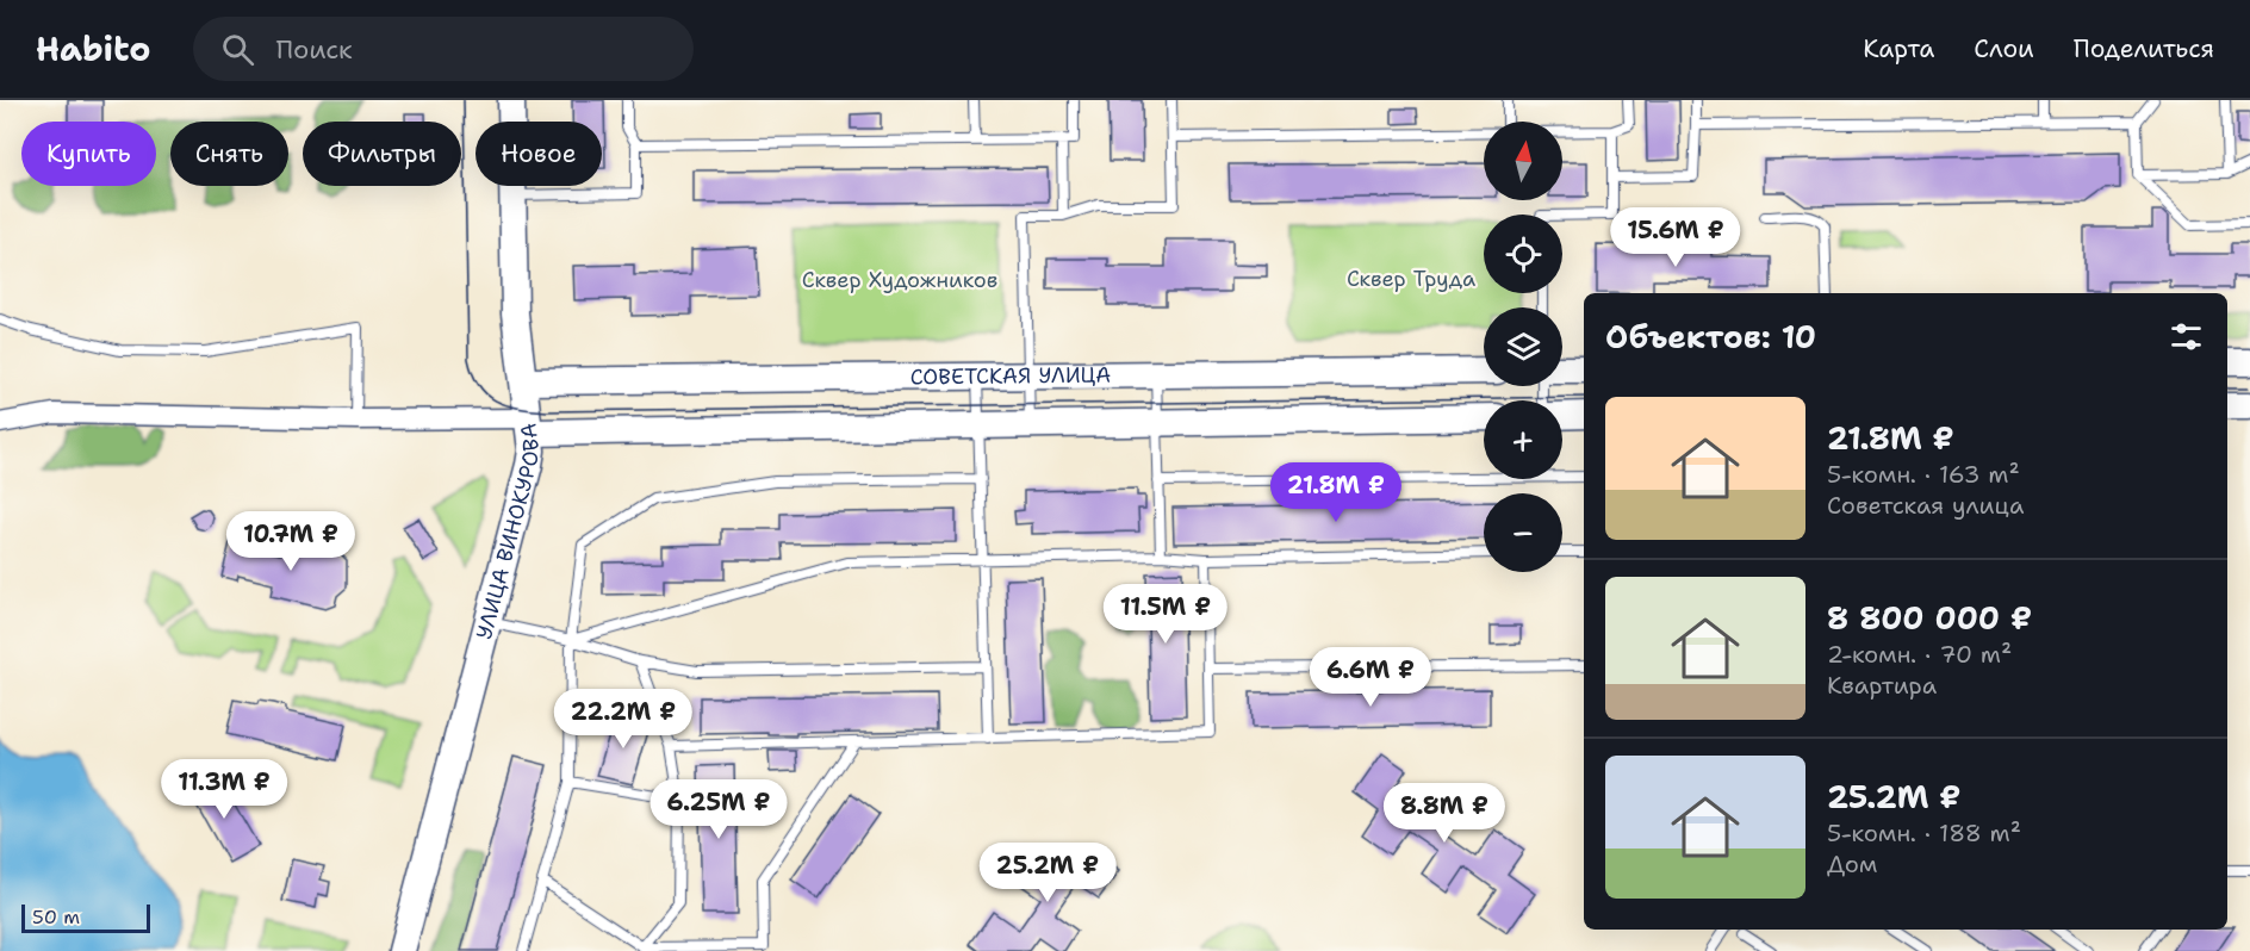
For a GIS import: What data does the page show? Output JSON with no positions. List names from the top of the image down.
{
  "streets": {
    "main road": ["СОВЕТСКАЯ УЛИЦА", "УЛИЦА ВИНОКУРОВА"]
  },
  "crossings": [
    ["СОВЕТСКАЯ УЛИЦА", "УЛИЦА ВИНОКУРОВА"]
  ],
  "parks": ["Сквер Труда", "Сквер Художников"],
  "scale_bar": "50 m",
  "north": "top",
  "page": {
    "header": "Habito",
    "search": "Поиск",
    "nav": ["Карта", "Слои", "Поделиться"],
    "map_buttons": ["+", "−"],
    "chip": [
      "Купить",
      "Снять",
      "Фильтры",
      "Новое"
    ],
    "price": [
      "15.6M ₽",
      "21.8M ₽",
      "10.7M ₽",
      "11.5M ₽",
      "6.6M ₽",
      "22.2M ₽",
      "11.3M ₽",
      "6.25M ₽",
      "8.8M ₽",
      "25.2M ₽"
    ],
    "heading": "Объектов: 10",
    "list": [
      {
        "name": "21.8M ₽",
        "note": "5-комн. · 163 m² · Советская улица"
      },
      {
        "name": "8 800 000 ₽",
        "note": "2-комн. · 70 m² · Квартира"
      },
      {
        "name": "25.2M ₽",
        "note": "5-комн. · 188 m² · Дом"
      }
    ],
    "scale": "50 m"
  }
}
